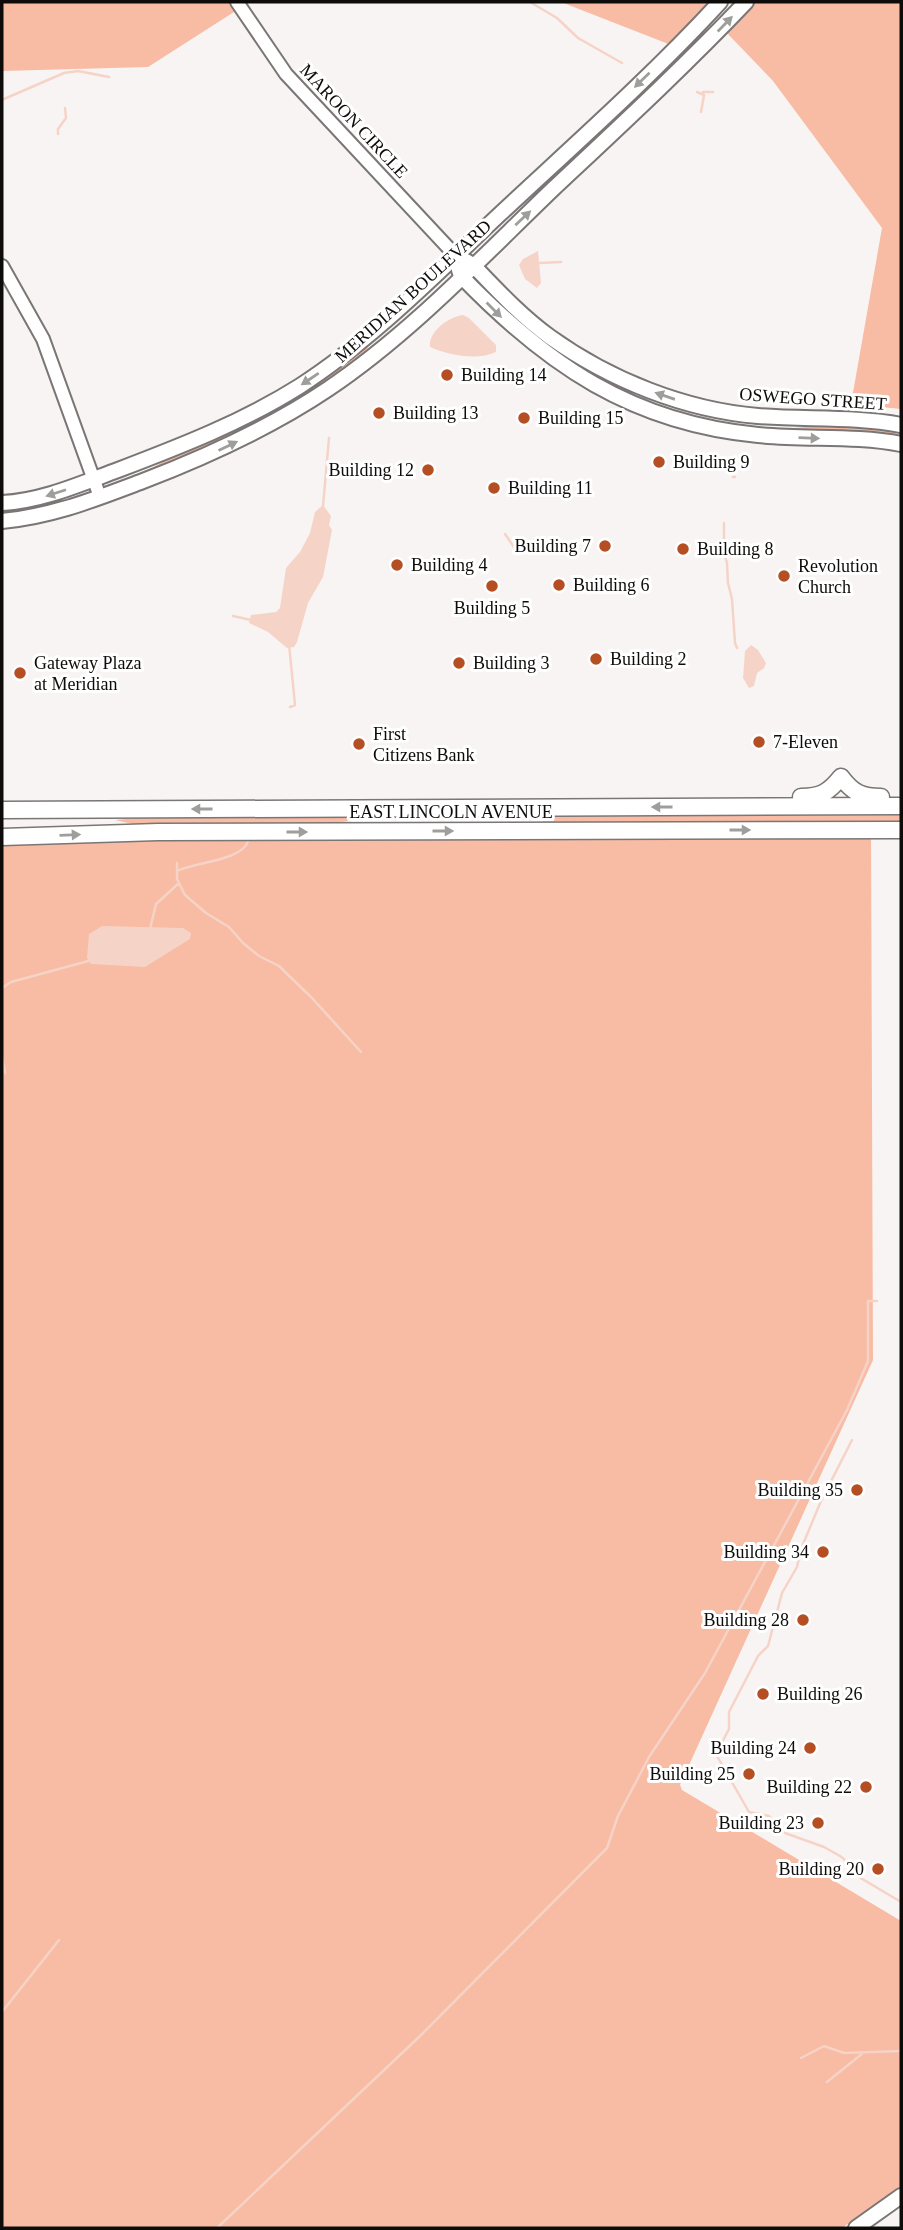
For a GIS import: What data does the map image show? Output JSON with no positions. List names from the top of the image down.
{
  "streets": {
    "main road": ["MERIDIAN BOULEVARD", "OSWEGO STREET", "EAST LINCOLN AVENUE"],
    "street": ["MAROON CIRCLE"]
  },
  "crossings": [
    ["MAROON CIRCLE", "MERIDIAN BOULEVARD"],
    ["MAROON CIRCLE", "OSWEGO STREET"],
    ["MERIDIAN BOULEVARD", "OSWEGO STREET"]
  ],
  "places": [
    "Building 14",
    "Building 13",
    "Building 15",
    "Building 9",
    "Building 12",
    "Building 11",
    "Building 7",
    "Building 8",
    "Building 4",
    "Revolution Church",
    "Building 6",
    "Building 5",
    "Building 2",
    "Building 3",
    "Gateway Plaza at Meridian",
    "7-Eleven",
    "First Citizens Bank",
    "Building 35",
    "Building 34",
    "Building 28",
    "Building 26",
    "Building 24",
    "Building 25",
    "Building 22",
    "Building 23",
    "Building 20"
  ]
}
